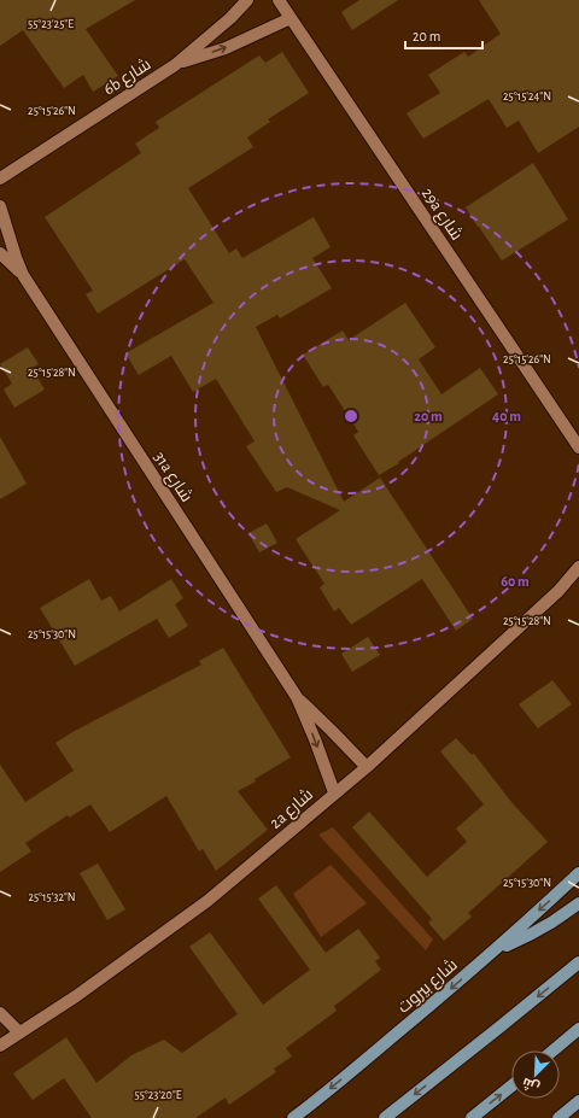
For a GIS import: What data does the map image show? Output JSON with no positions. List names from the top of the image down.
{
  "streets": {
    "main road": ["شارع بيروت"],
    "street": [
      "6b شارع",
      "29a شارع",
      "31a شارع",
      "2a شارع"
    ]
  },
  "crossings": [
    ["6b شارع", "29a شارع"],
    ["31a شارع", "2a شارع"]
  ],
  "scale_bar": "20 m",
  "north": "bottom left",
  "coordinates": [
    "55°23'25\"E",
    "25°15'24\"N",
    "25°15'26\"N",
    "25°15'28\"N",
    "25°15'30\"N",
    "25°15'32\"N",
    "55°23'20\"E"
  ],
  "rings": ["20 m", "40 m", "60 m"]
}
